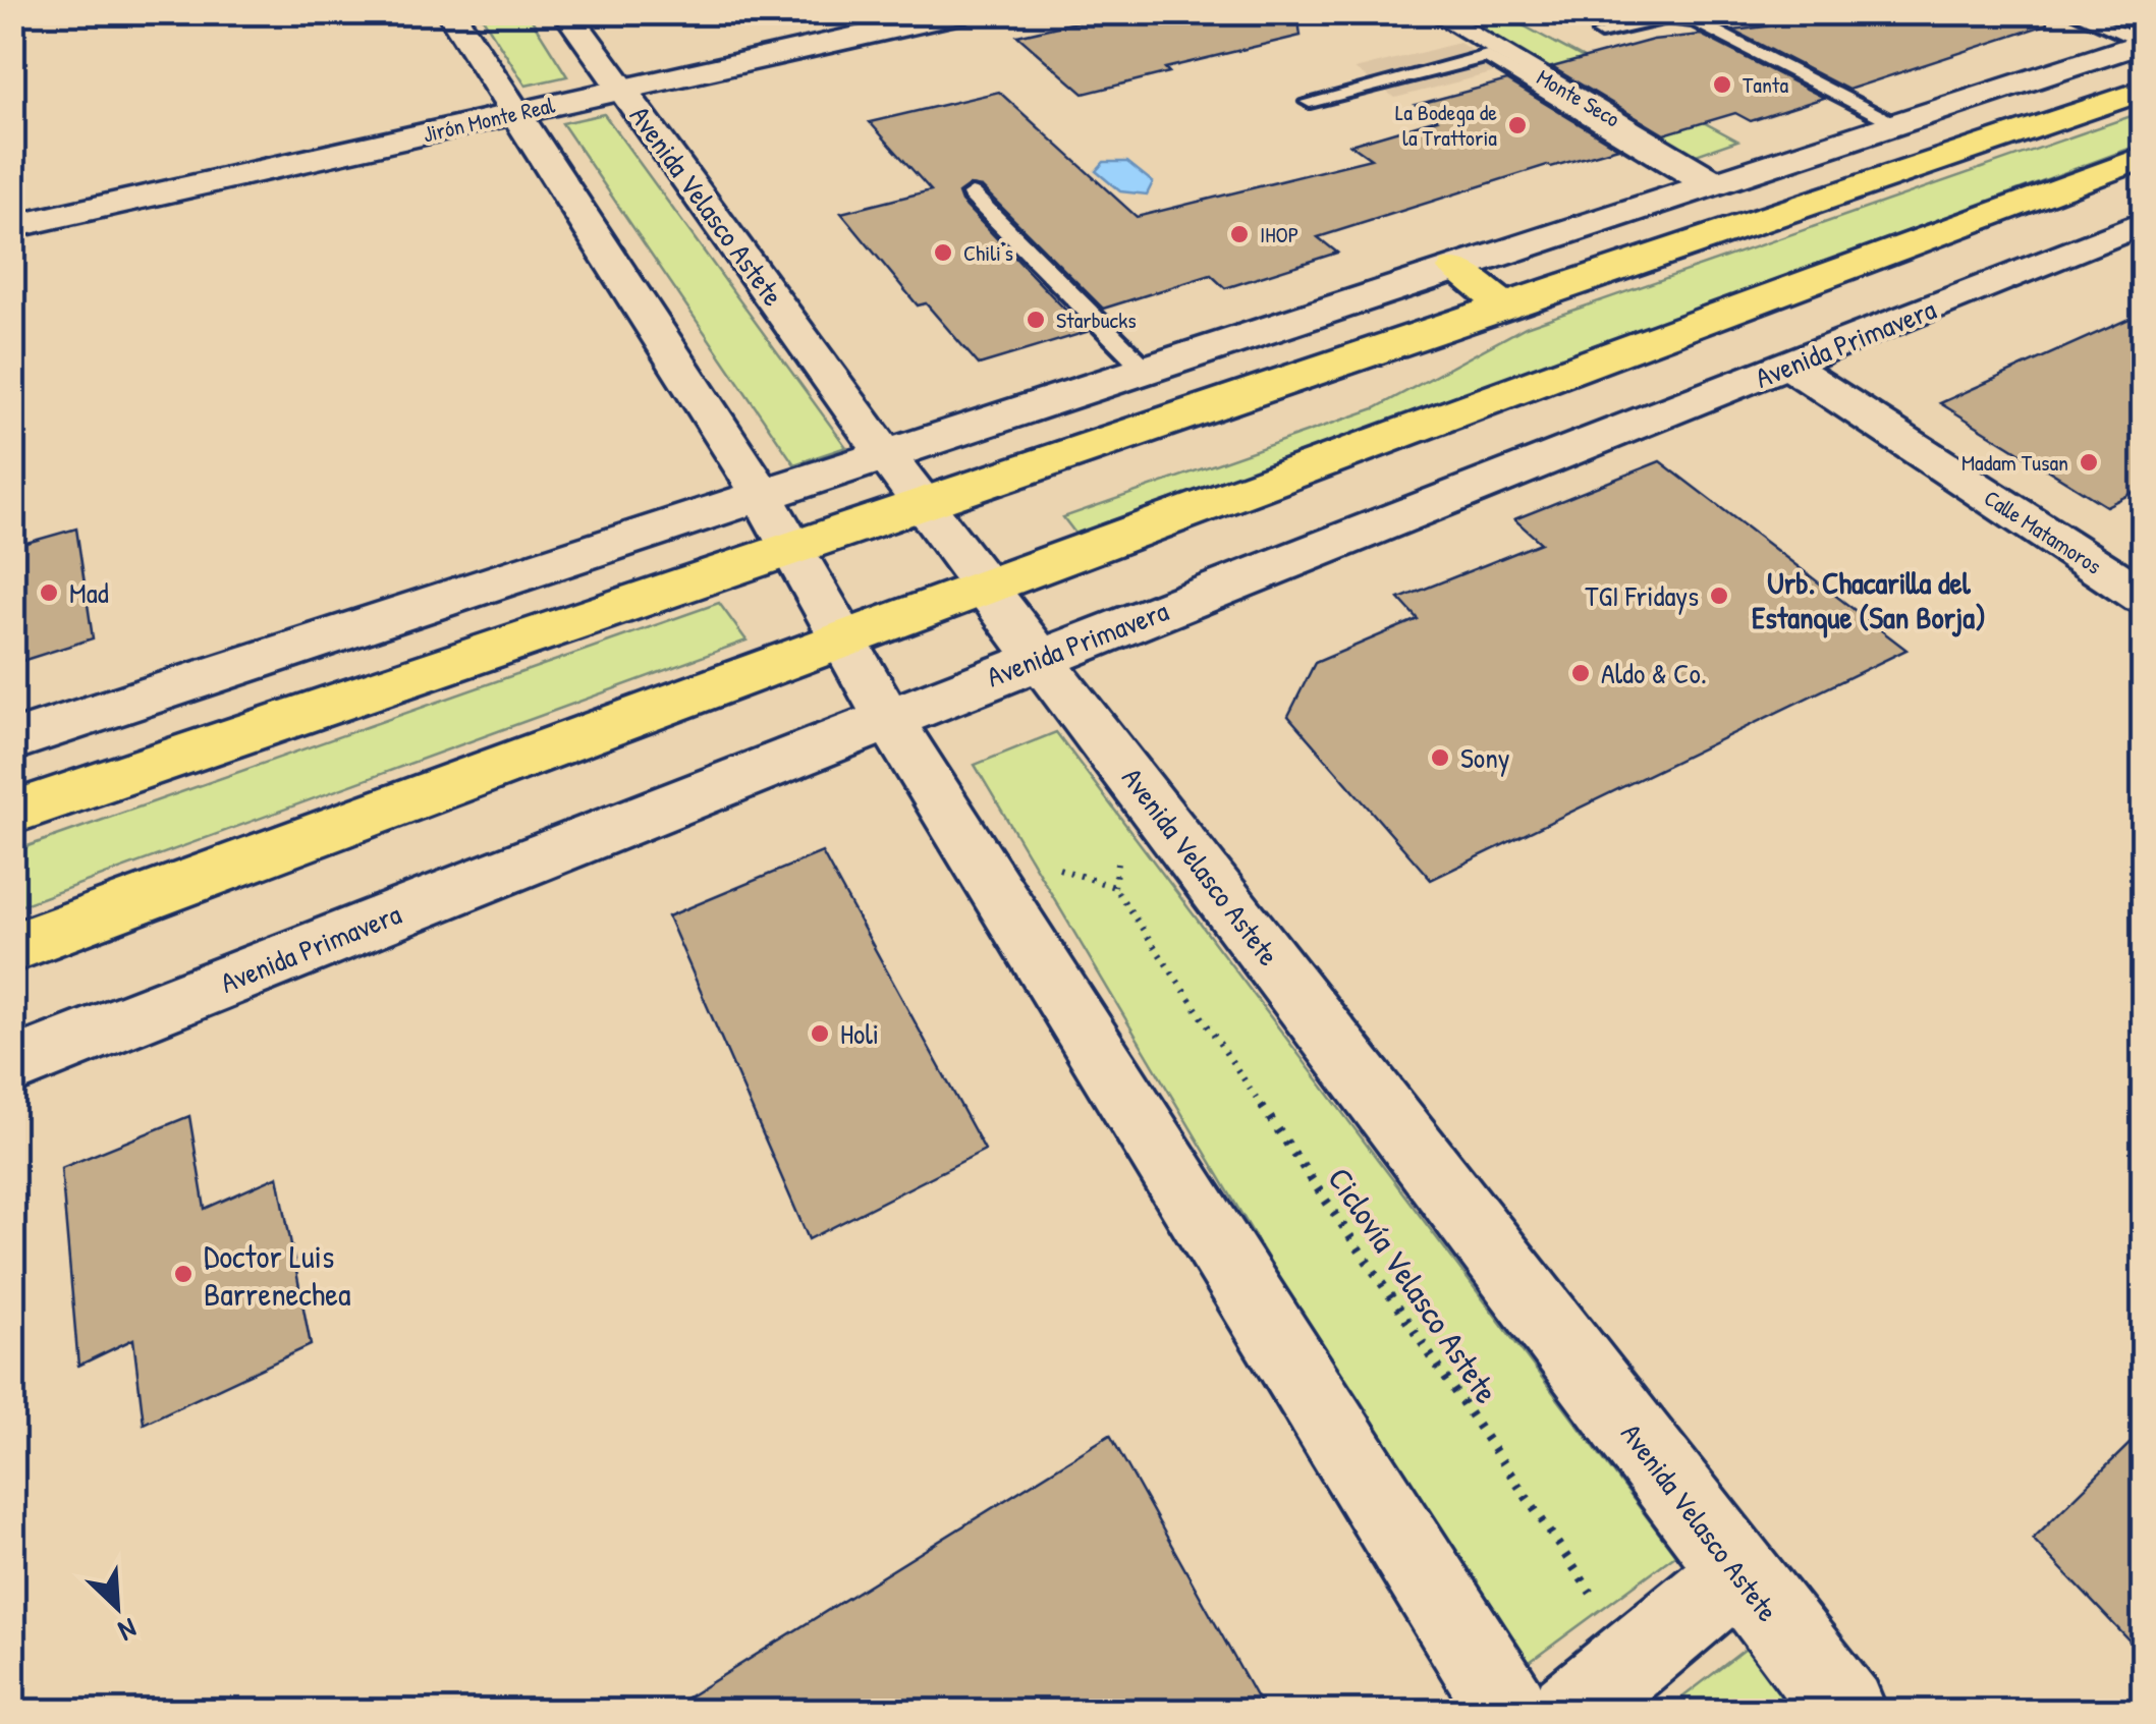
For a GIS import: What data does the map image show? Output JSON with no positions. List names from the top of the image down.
{
  "streets": {
    "main road": [
      "Jirón Monte Real",
      "Avenida Velasco Astete",
      "Avenida Primavera",
      "Calle Matamoros"
    ],
    "street": ["Monte Seco"],
    "path": ["Ciclovía Velasco Astete"]
  },
  "crossings": [
    ["Jirón Monte Real", "Avenida Velasco Astete"],
    ["Avenida Velasco Astete", "Avenida Primavera"],
    ["Avenida Primavera", "Calle Matamoros"]
  ],
  "districts": ["Urb. Chacarilla del Estanque (San Borja)"],
  "places": [
    "Tanta",
    "La Bodega de la Trattoria",
    "IHOP",
    "Chili's",
    "Starbucks",
    "Madam Tusan",
    "Mad",
    "TGI Fridays",
    "Aldo & Co.",
    "Sony",
    "Holi",
    "Doctor Luis Barrenechea"
  ],
  "north": "bottom right"
}
